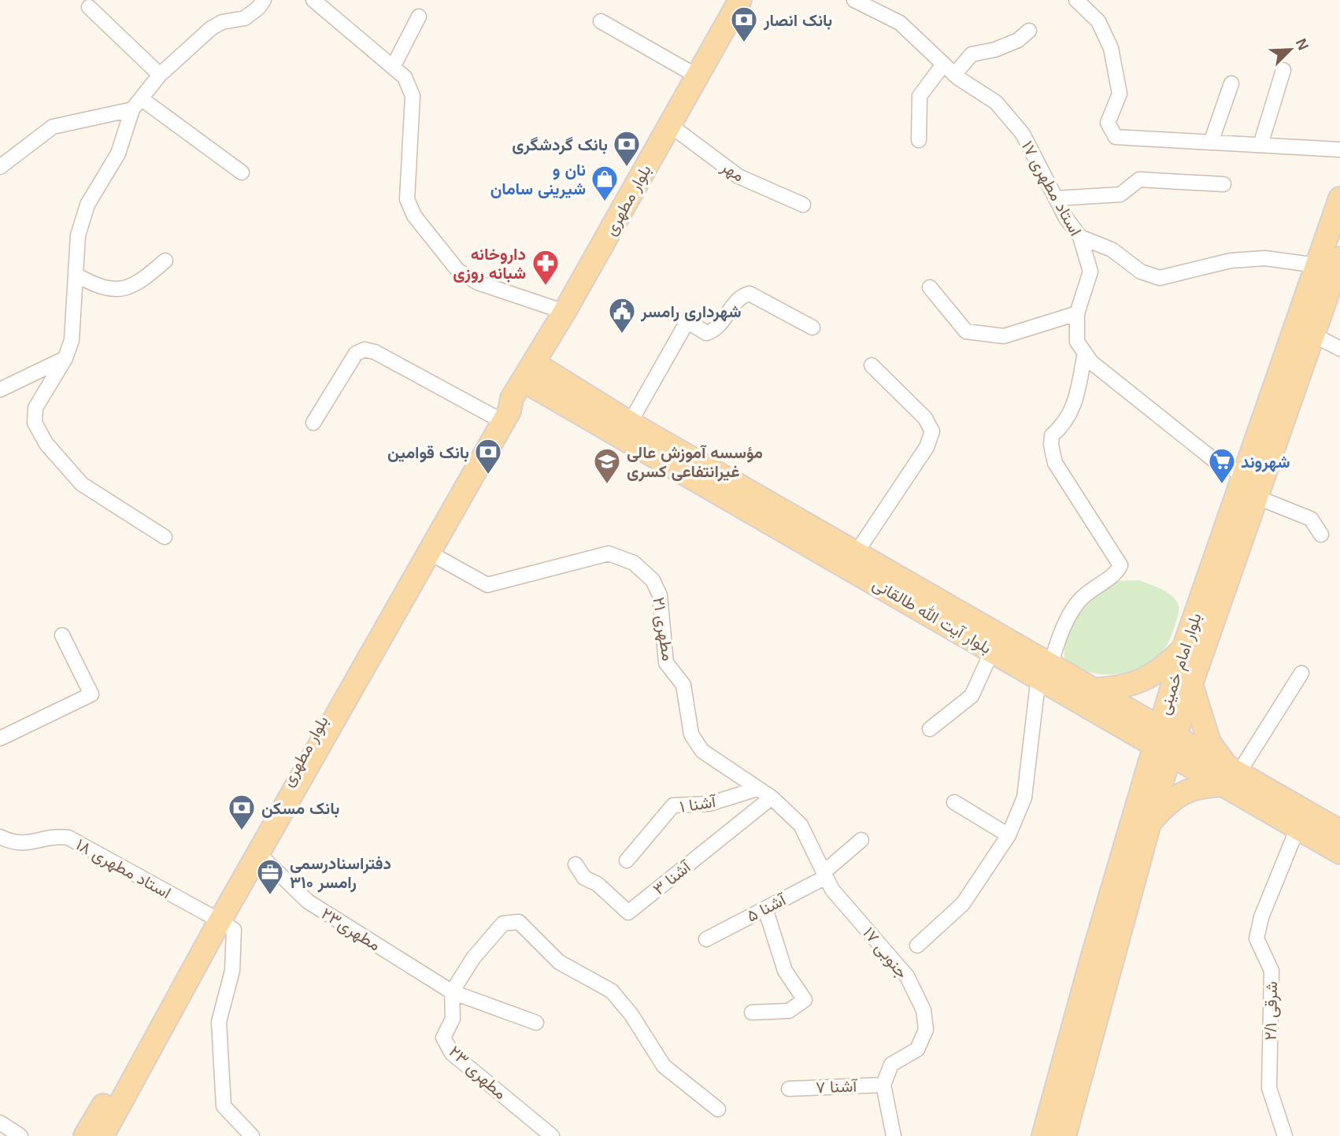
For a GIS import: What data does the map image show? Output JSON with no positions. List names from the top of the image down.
{
  "streets": {
    "main road": ["بلوار مطهری", "بلوار آیت الله طالقانی", "بلوار امام خمینی"],
    "street": [
      "مهر",
      "استاد مطهری ۱۷",
      "مطهری ۲۱",
      "آشنا ۱",
      "استاد مطهری ۱۸",
      "آشنا ۳",
      "آشنا ۵",
      "مطهری۲۳",
      "جنوبی ۱۷",
      "شرقی ۲/۱",
      "مطهری ۲۳",
      "آشنا ۷"
    ]
  },
  "crossings": [
    ["مهر", "بلوار مطهری"],
    ["استاد مطهری ۱۷", "بلوار امام خمینی"],
    ["بلوار مطهری", "بلوار آیت الله طالقانی"],
    ["بلوار مطهری", "مطهری ۲۱"],
    ["بلوار مطهری", "استاد مطهری ۱۸"],
    ["بلوار مطهری", "مطهری۲۳"],
    ["بلوار آیت الله طالقانی", "بلوار امام خمینی"],
    ["بلوار آیت الله طالقانی", "شرقی ۲/۱"],
    ["مطهری ۲۱", "آشنا ۱"],
    ["مطهری ۲۱", "آشنا ۳"],
    ["مطهری ۲۱", "آشنا ۵"],
    ["مطهری ۲۱", "جنوبی ۱۷"],
    ["آشنا ۵", "جنوبی ۱۷"],
    ["مطهری۲۳", "مطهری ۲۳"],
    ["جنوبی ۱۷", "آشنا ۷"]
  ],
  "places": {
    "bank": [
      "بانک انصار",
      "بانک گردشگری",
      "بانک قوامین",
      "بانک مسکن"
    ],
    "shop": ["نان و شیرینی سامان"],
    "pharmacy": ["داروخانه شبانه روزی"],
    "public building": ["شهرداری رامسر"],
    "school or university": ["مؤسسه آموزش عالی غیرانتفاعی کسری"],
    "supermarket": ["شهروند"],
    "office": ["دفتراسنادرسمی ۳۱۰ رامسر"]
  },
  "north": "top right"
}
